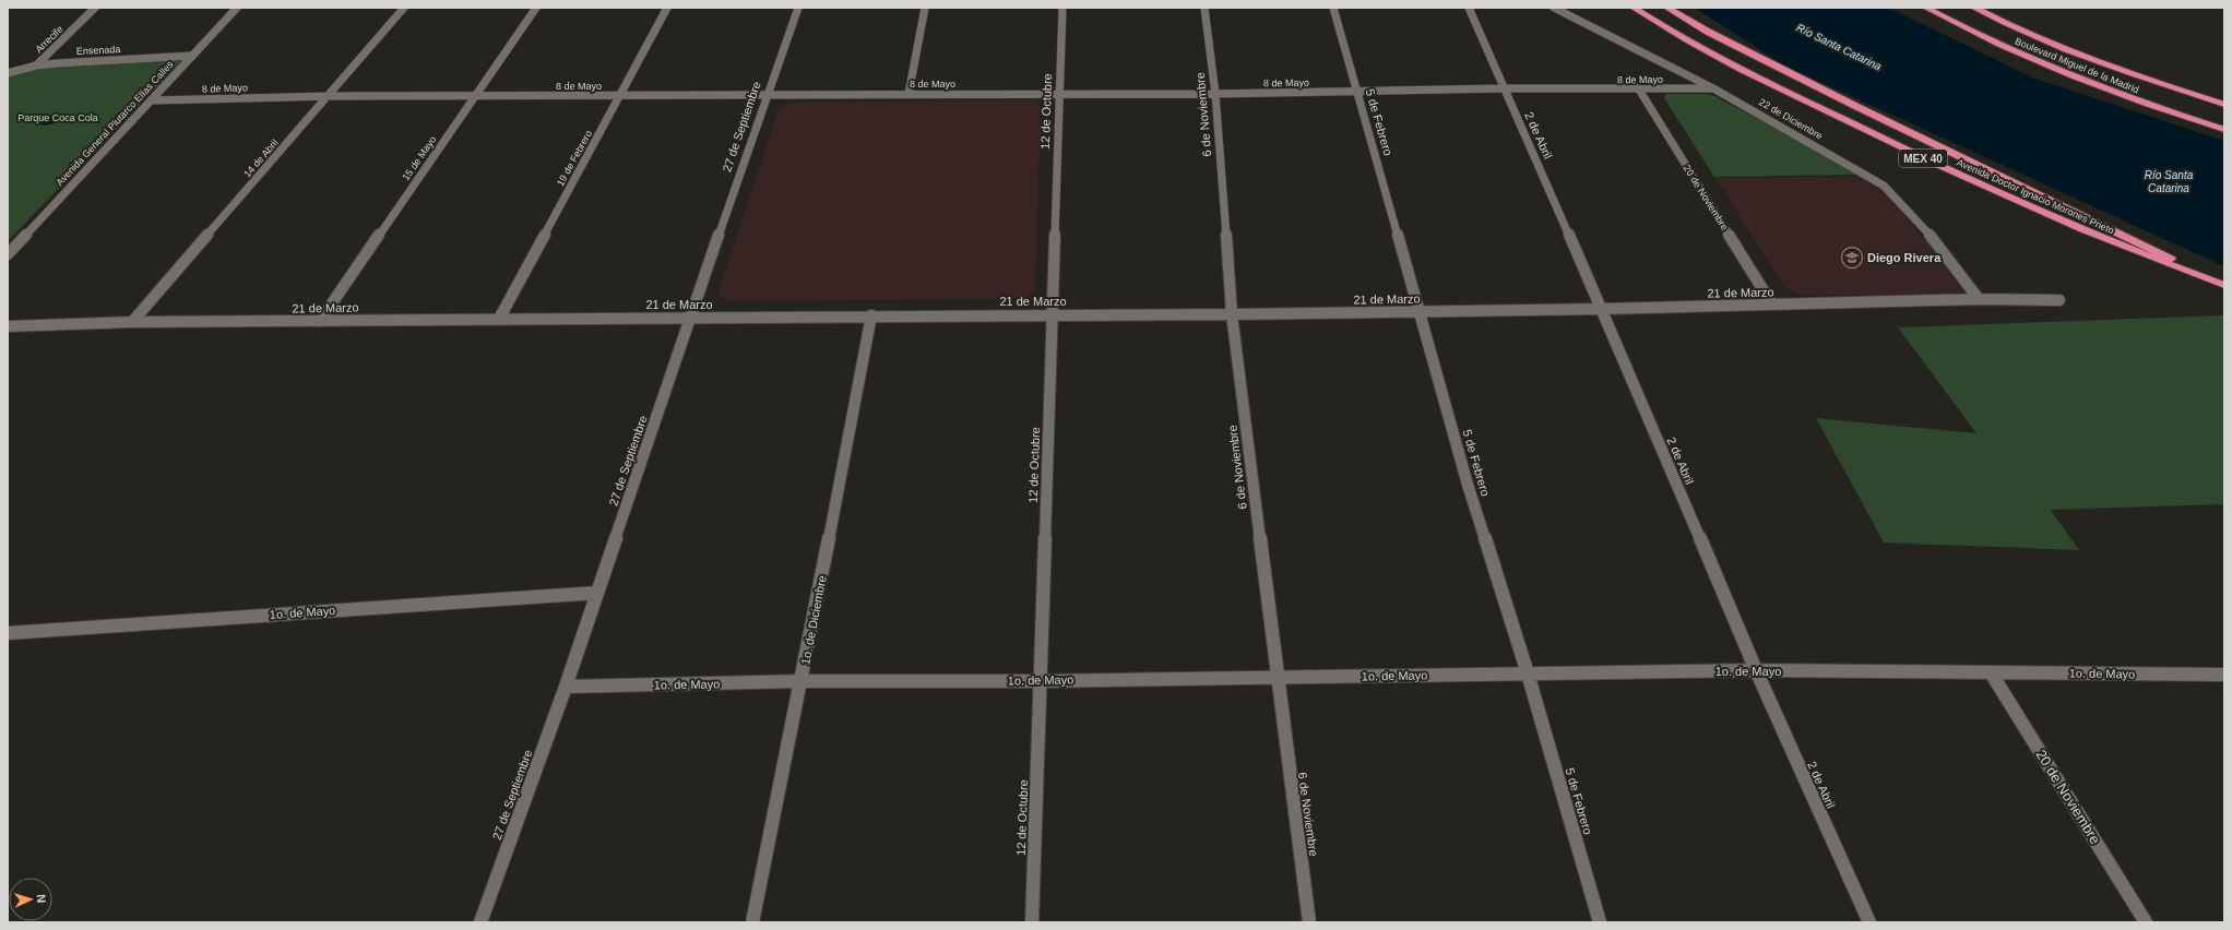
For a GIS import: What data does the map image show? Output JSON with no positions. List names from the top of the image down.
{
  "streets": {
    "highway": ["Boulevard Miguel de la Madrid", "MEX 40", "Avenida Doctor Ignacio Morones Prieto"],
    "street": [
      "Arrecife",
      "Ensenada",
      "8 de Mayo",
      "12 de Octubre",
      "6 de Noviembre",
      "22 de Diciembre",
      "5 de Febrero",
      "Avenida General Plutarco Elías Calles",
      "27 de Septiembre",
      "2 de Abril",
      "14 de Abril",
      "15 de Mayo",
      "19 de Febrero",
      "20 de Noviembre",
      "21 de Marzo",
      "1o. de Mayo",
      "1o. de Diciembre"
    ]
  },
  "crossings": [
    ["Arrecife", "Ensenada"],
    ["Ensenada", "Avenida General Plutarco Elías Calles"],
    ["8 de Mayo", "12 de Octubre"],
    ["8 de Mayo", "6 de Noviembre"],
    ["8 de Mayo", "22 de Diciembre"],
    ["8 de Mayo", "5 de Febrero"],
    ["8 de Mayo", "Avenida General Plutarco Elías Calles"],
    ["8 de Mayo", "27 de Septiembre"],
    ["8 de Mayo", "2 de Abril"],
    ["8 de Mayo", "14 de Abril"],
    ["8 de Mayo", "15 de Mayo"],
    ["8 de Mayo", "19 de Febrero"],
    ["8 de Mayo", "20 de Noviembre"],
    ["12 de Octubre", "21 de Marzo"],
    ["12 de Octubre", "1o. de Mayo"],
    ["6 de Noviembre", "21 de Marzo"],
    ["6 de Noviembre", "1o. de Mayo"],
    ["22 de Diciembre", "21 de Marzo"],
    ["5 de Febrero", "21 de Marzo"],
    ["5 de Febrero", "1o. de Mayo"],
    ["27 de Septiembre", "21 de Marzo"],
    ["27 de Septiembre", "1o. de Mayo"],
    ["2 de Abril", "21 de Marzo"],
    ["2 de Abril", "1o. de Mayo"],
    ["14 de Abril", "21 de Marzo"],
    ["15 de Mayo", "21 de Marzo"],
    ["19 de Febrero", "21 de Marzo"],
    ["20 de Noviembre", "21 de Marzo"],
    ["20 de Noviembre", "1o. de Mayo"],
    ["21 de Marzo", "1o. de Diciembre"],
    ["1o. de Mayo", "1o. de Diciembre"]
  ],
  "water": ["Río Santa Catarina"],
  "parks": ["Parque Coca Cola"],
  "places": {
    "school or university": ["Diego Rivera"]
  },
  "north": "right"
}
